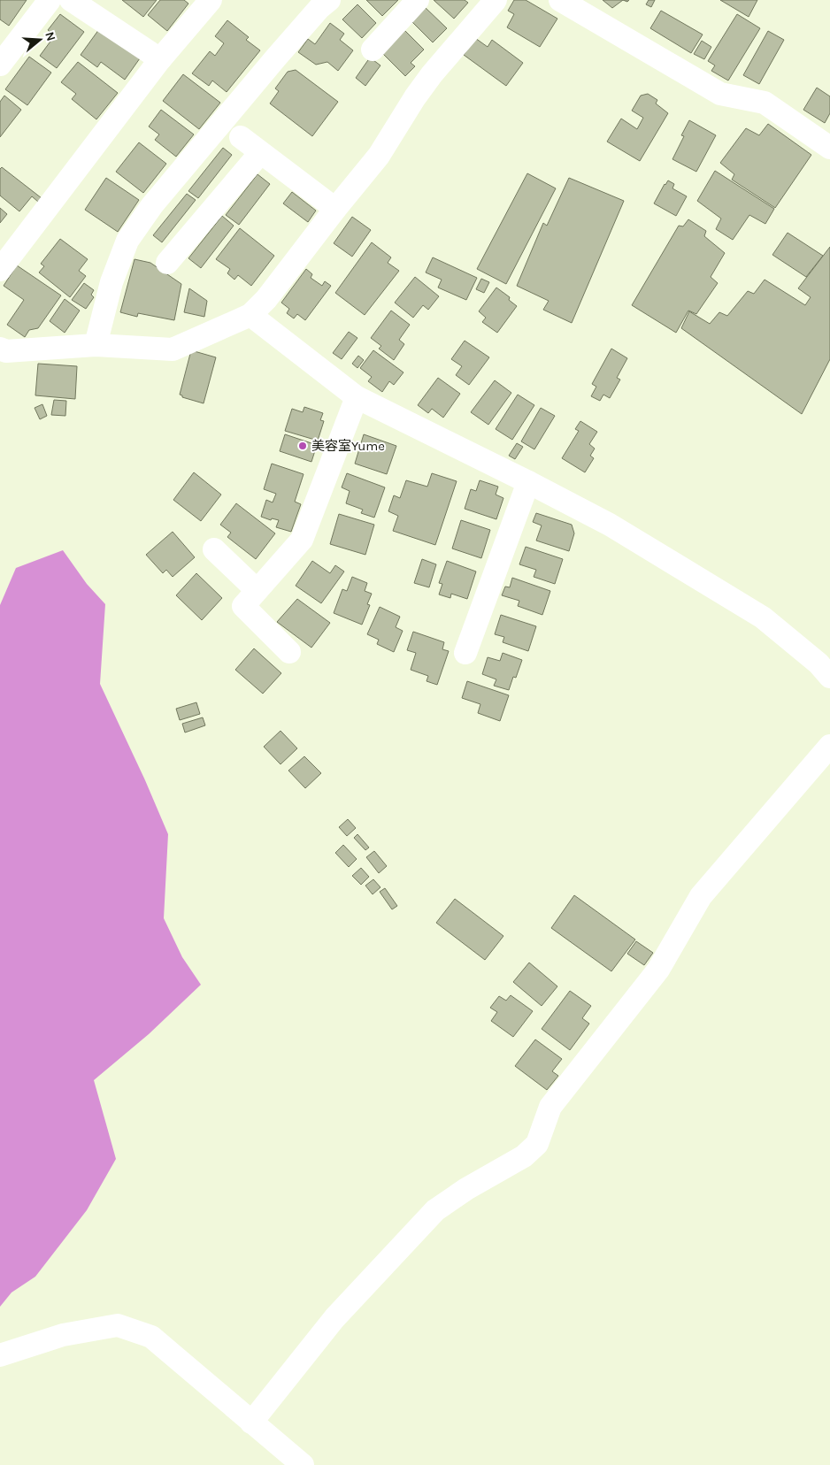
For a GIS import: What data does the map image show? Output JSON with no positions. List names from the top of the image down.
{
  "places": ["美容室Yume"],
  "north": "right"
}
